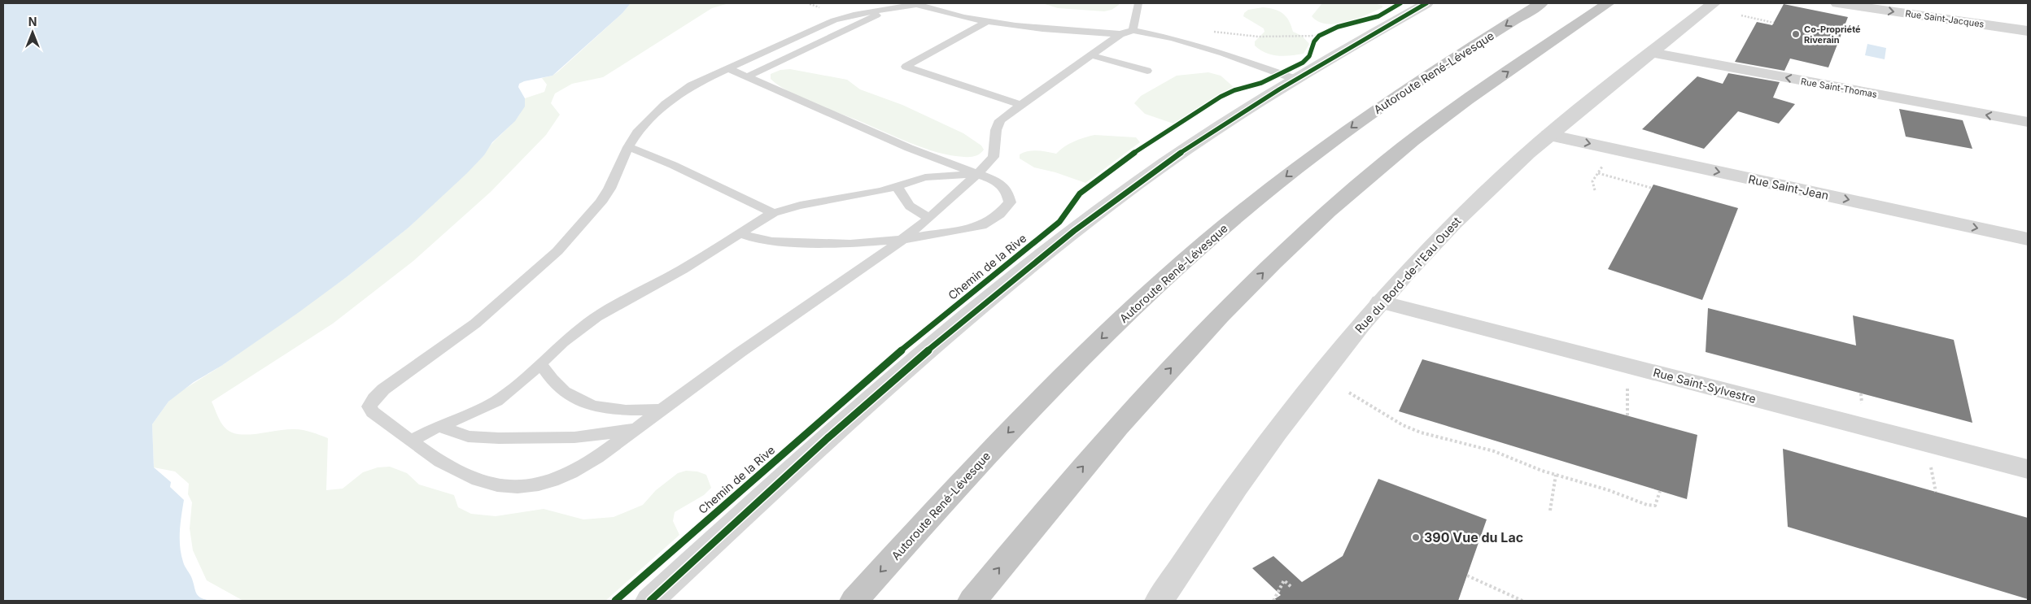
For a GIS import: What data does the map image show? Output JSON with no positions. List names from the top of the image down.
{
  "streets": {
    "highway": ["Autoroute René-Lévesque"],
    "street": [
      "Rue Saint-Jacques",
      "Rue Saint-Thomas",
      "Rue Saint-Jean",
      "Rue du Bord-de-l'Eau Ouest",
      "Rue Saint-Sylvestre"
    ],
    "cycle path": ["Chemin de la Rive"]
  },
  "crossings": [
    ["Rue Saint-Thomas", "Rue du Bord-de-l'Eau Ouest"],
    ["Rue Saint-Jean", "Rue du Bord-de-l'Eau Ouest"],
    ["Rue du Bord-de-l'Eau Ouest", "Rue Saint-Sylvestre"]
  ],
  "one_way": ["Rue Saint-Jacques", "Rue Saint-Thomas", "Rue Saint-Jean"],
  "places": ["Co-Propriété Riverain", "390 Vue du Lac"],
  "north": "top"
}
